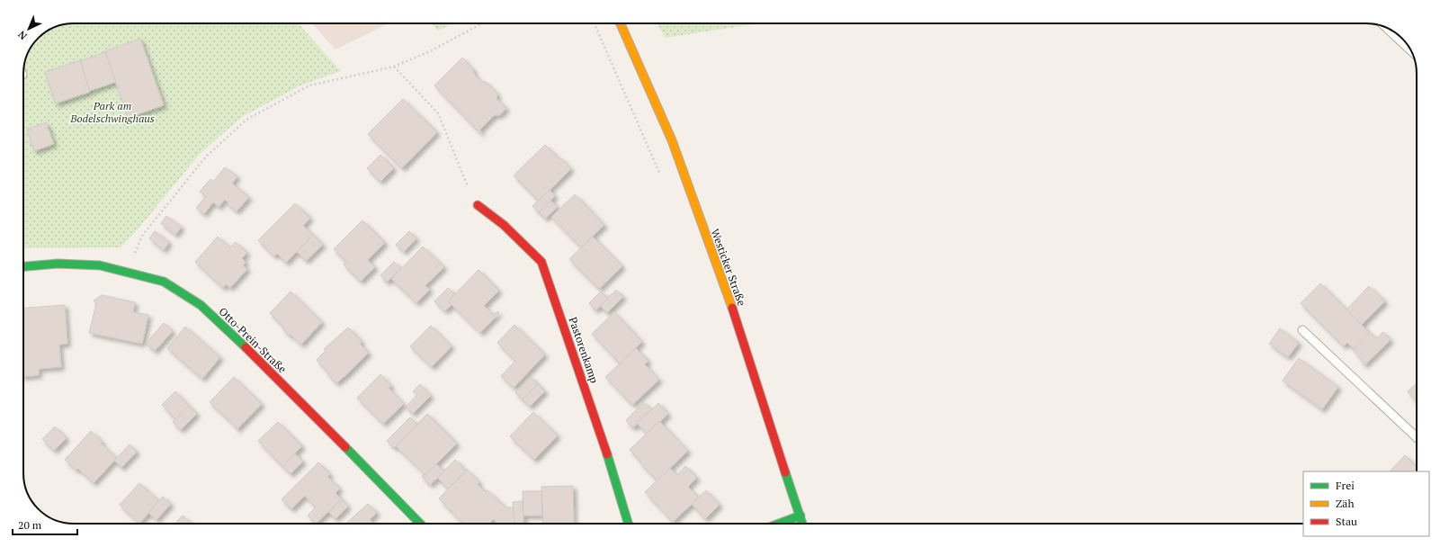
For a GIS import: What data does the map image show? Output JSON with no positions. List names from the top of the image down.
{
  "streets": {
    "street": ["Westicker Straße", "Otto-Prein-Straße", "Pastorenkamp"]
  },
  "parks": ["Park am Bodelschwinghaus"],
  "legend": ["Frei", "Zäh", "Stau"],
  "scale_bar": "20 m",
  "north": "bottom left"
}
